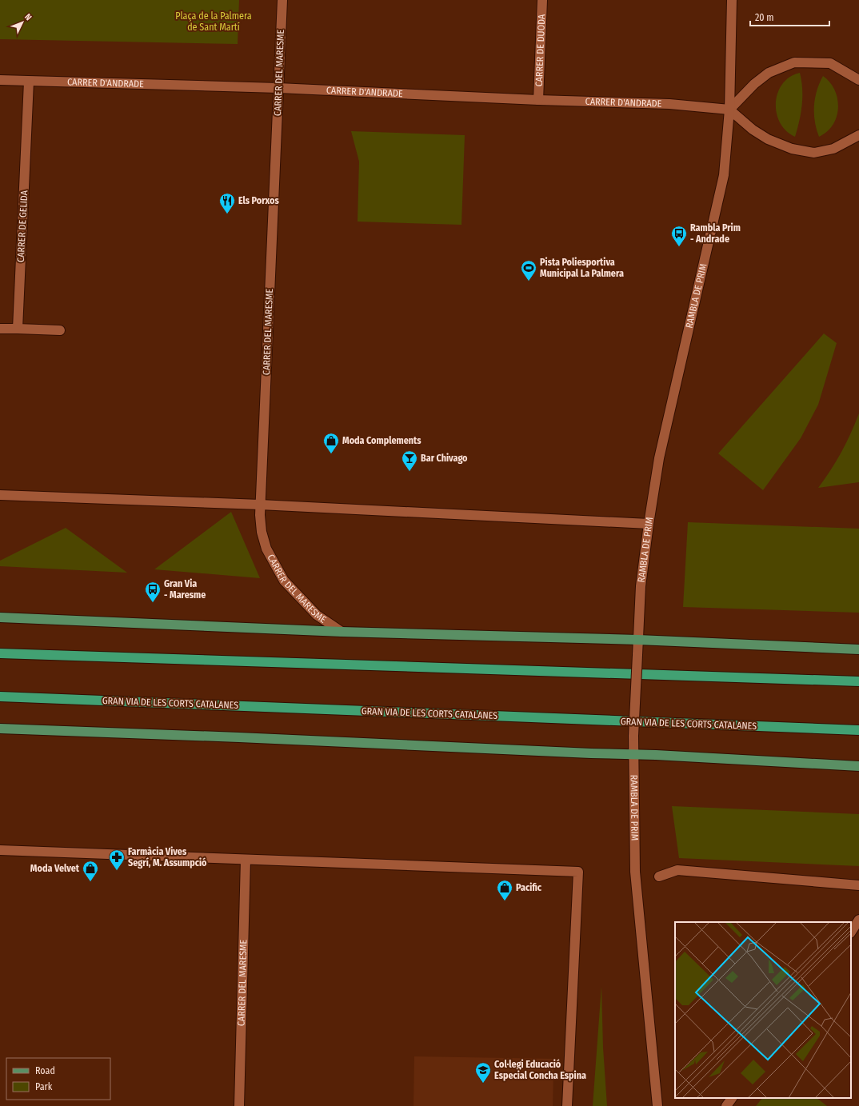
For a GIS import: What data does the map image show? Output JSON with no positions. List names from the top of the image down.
{
  "streets": {
    "highway": ["GRAN VIA DE LES CORTS CATALANES"],
    "street": [
      "CARRER DE DUODA",
      "CARRER DEL MARESME",
      "CARRER D'ANDRADE",
      "CARRER DE GELIDA",
      "RAMBLA DE PRIM"
    ]
  },
  "crossings": [
    ["CARRER DE DUODA", "CARRER D'ANDRADE"],
    ["CARRER DEL MARESME", "CARRER D'ANDRADE"],
    ["CARRER D'ANDRADE", "CARRER DE GELIDA"],
    ["CARRER D'ANDRADE", "RAMBLA DE PRIM"]
  ],
  "parks": ["Plaça de la Palmera de Sant Martí"],
  "places": {
    "restaurant": ["Els Porxos"],
    "bus stop": ["Rambla Prim - Andrade", "Gran Via - Maresme"],
    "sports": ["Pista Poliesportiva Municipal La Palmera"],
    "shop": ["Moda Complements", "Moda Velvet", "Pacific"],
    "bar": ["Bar Chivago"],
    "pharmacy": ["Farmàcia Vives Segrí, M. Assumpció"],
    "school or university": ["Col·legi Educació Especial Concha Espina"]
  },
  "legend": ["Road", "Park"],
  "scale_bar": "20 m",
  "north": "top right"
}
